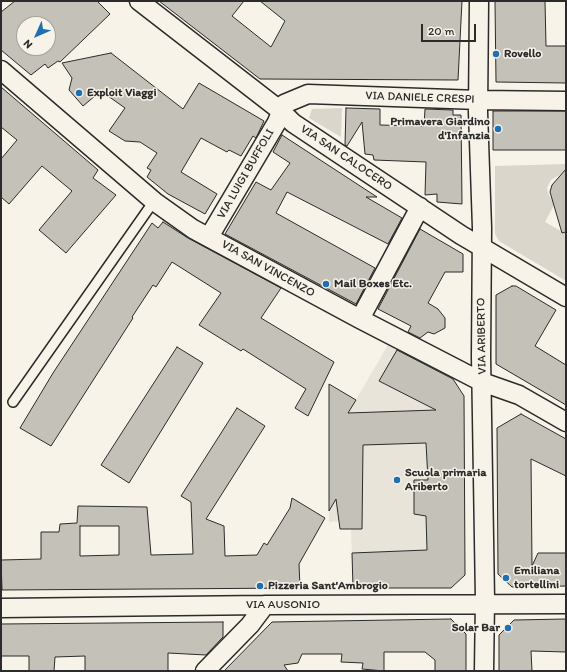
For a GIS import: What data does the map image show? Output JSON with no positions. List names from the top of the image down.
{
  "streets": {
    "street": [
      "VIA DANIELE CRESPI",
      "VIA SAN CALOCERO",
      "VIA LUIGI BUFFOLI",
      "VIA SAN VINCENZO",
      "VIA ARIBERTO",
      "VIA AUSONIO"
    ]
  },
  "crossings": [
    ["VIA DANIELE CRESPI", "VIA SAN CALOCERO"],
    ["VIA DANIELE CRESPI", "VIA LUIGI BUFFOLI"],
    ["VIA DANIELE CRESPI", "VIA ARIBERTO"],
    ["VIA SAN CALOCERO", "VIA LUIGI BUFFOLI"],
    ["VIA SAN CALOCERO", "VIA ARIBERTO"],
    ["VIA LUIGI BUFFOLI", "VIA SAN VINCENZO"],
    ["VIA SAN VINCENZO", "VIA ARIBERTO"],
    ["VIA ARIBERTO", "VIA AUSONIO"]
  ],
  "places": [
    "Rovello",
    "Exploit Viaggi",
    "Primavera Giardino d'Infanzia",
    "Mail Boxes Etc.",
    "Scuola primaria Ariberto",
    "Emiliana tortellini",
    "Pizzeria Sant'Ambrogio",
    "Solar Bar"
  ],
  "scale_bar": "20 m",
  "north": "bottom left"
}
